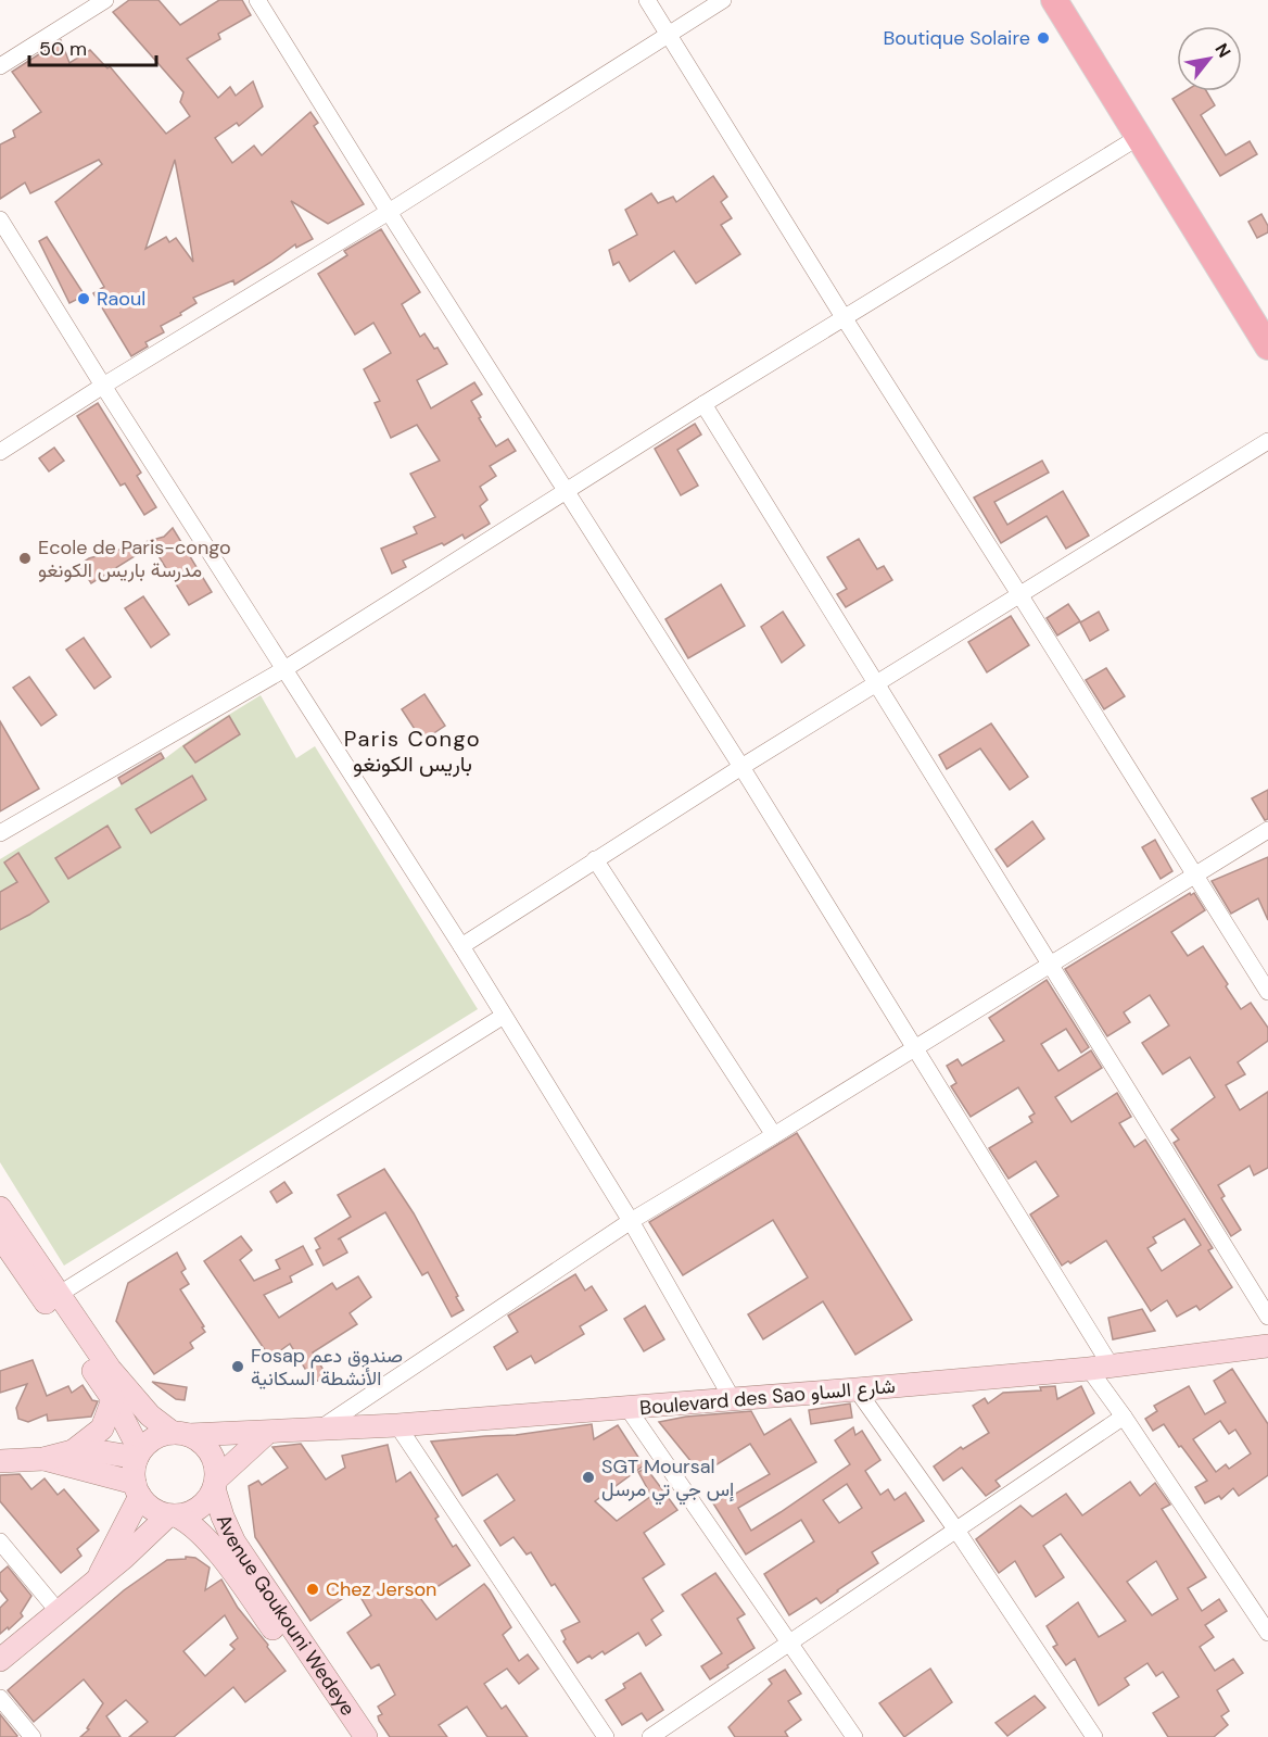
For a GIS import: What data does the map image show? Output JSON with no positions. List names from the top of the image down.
{
  "streets": {
    "street": ["Boulevard des Sao شارع الساو", "Avenue Goukouni Wedeye"]
  },
  "crossings": [
    ["Boulevard des Sao شارع الساو", "Avenue Goukouni Wedeye"]
  ],
  "districts": ["Paris Congo باريس الكونغو"],
  "places": [
    "Boutique Solaire",
    "Raoul",
    "Ecole de Paris-congo مدرسة باريس الكونغو",
    "Fosap صندوق دعم الأنشطة السكانية",
    "SGT Moursal إس جي تي مرسل",
    "Chez Jerson"
  ],
  "scale_bar": "50 m",
  "north": "top right"
}
